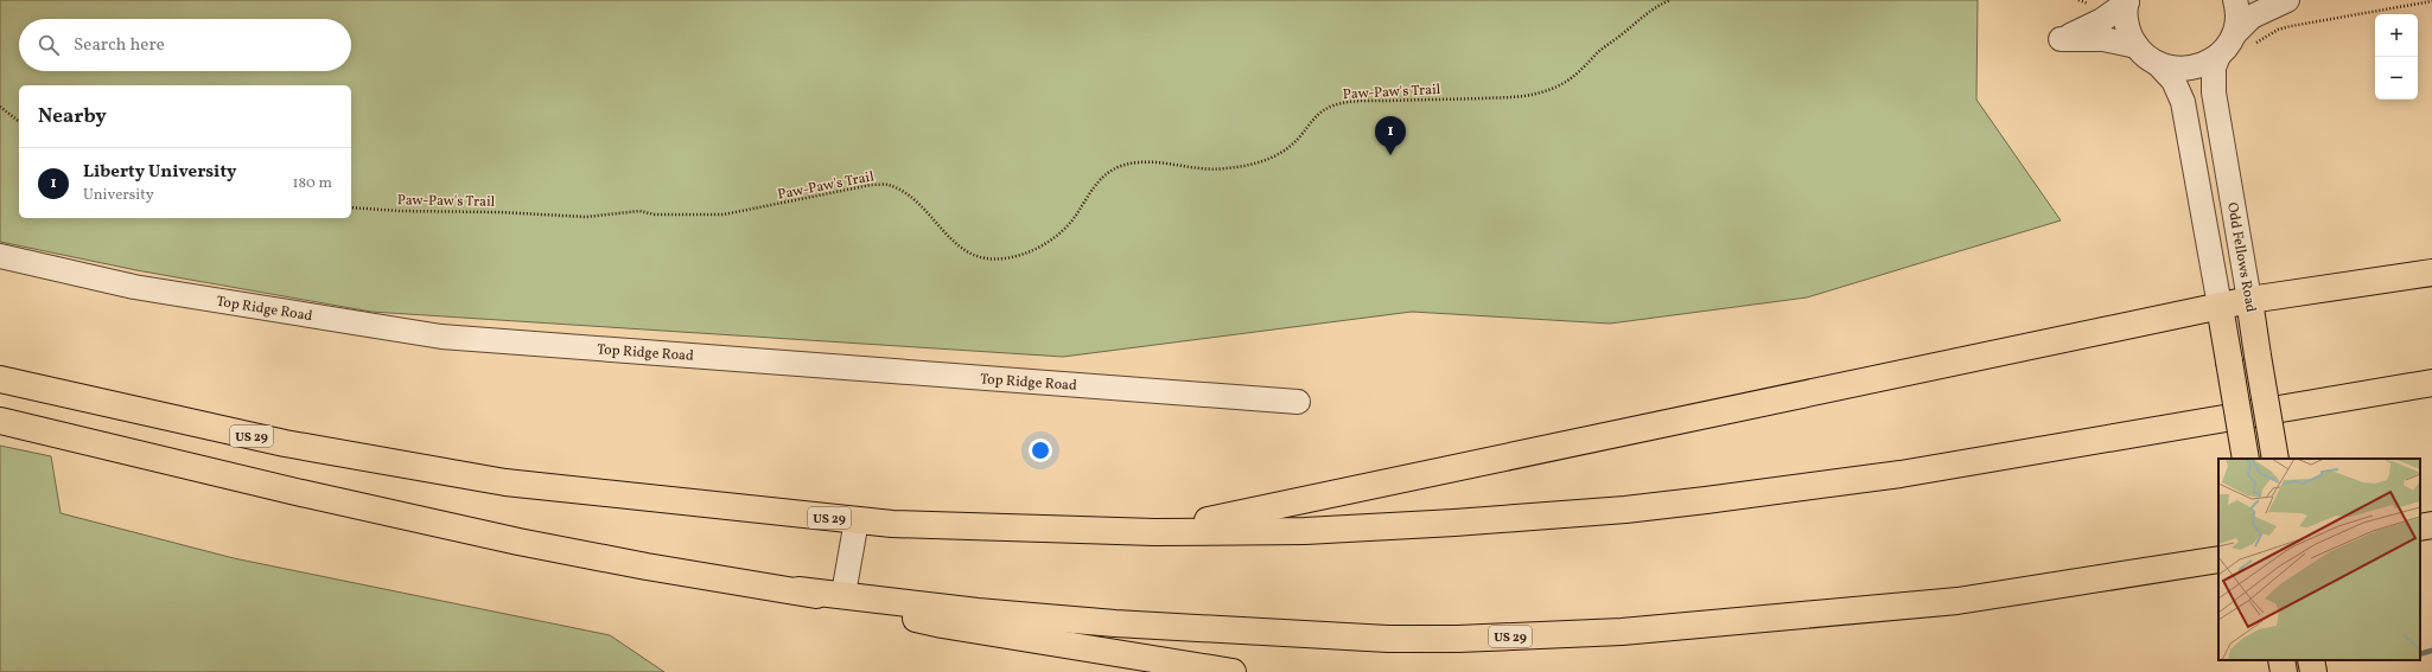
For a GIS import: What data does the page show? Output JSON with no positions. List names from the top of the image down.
{
  "streets": {
    "main road": ["Odd Fellows Road", "US 29"],
    "street": ["Top Ridge Road"],
    "path": ["Paw-Paw's Trail"]
  },
  "page": {
    "map_buttons": ["+", "−"],
    "search": "Search here",
    "heading": "Nearby",
    "pins": "1",
    "list": [
      {
        "mark": "1",
        "name": "Liberty University",
        "note": "University",
        "value": "180 m"
      }
    ]
  }
}
